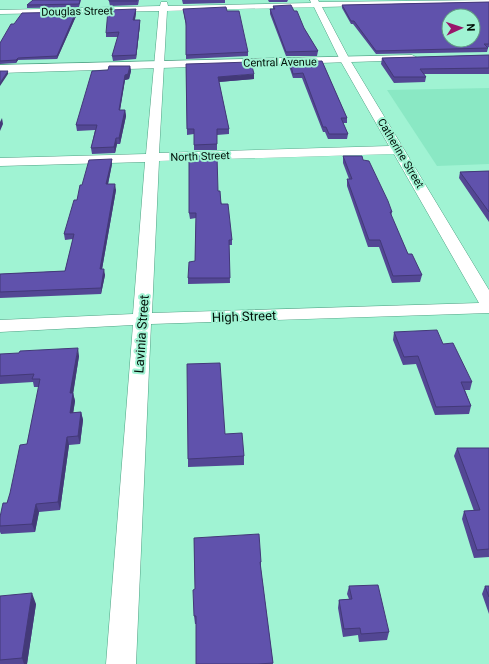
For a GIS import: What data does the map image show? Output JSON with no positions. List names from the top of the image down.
{
  "streets": {
    "main road": ["Central Avenue"],
    "street": [
      "Douglas Street",
      "Catherine Street",
      "North Street",
      "High Street",
      "Lavinia Street"
    ]
  },
  "crossings": [
    ["Douglas Street", "Catherine Street"],
    ["Douglas Street", "Lavinia Street"],
    ["Central Avenue", "Catherine Street"],
    ["Central Avenue", "Lavinia Street"],
    ["Catherine Street", "North Street"],
    ["Catherine Street", "High Street"],
    ["North Street", "Lavinia Street"],
    ["High Street", "Lavinia Street"]
  ],
  "north": "right"
}
